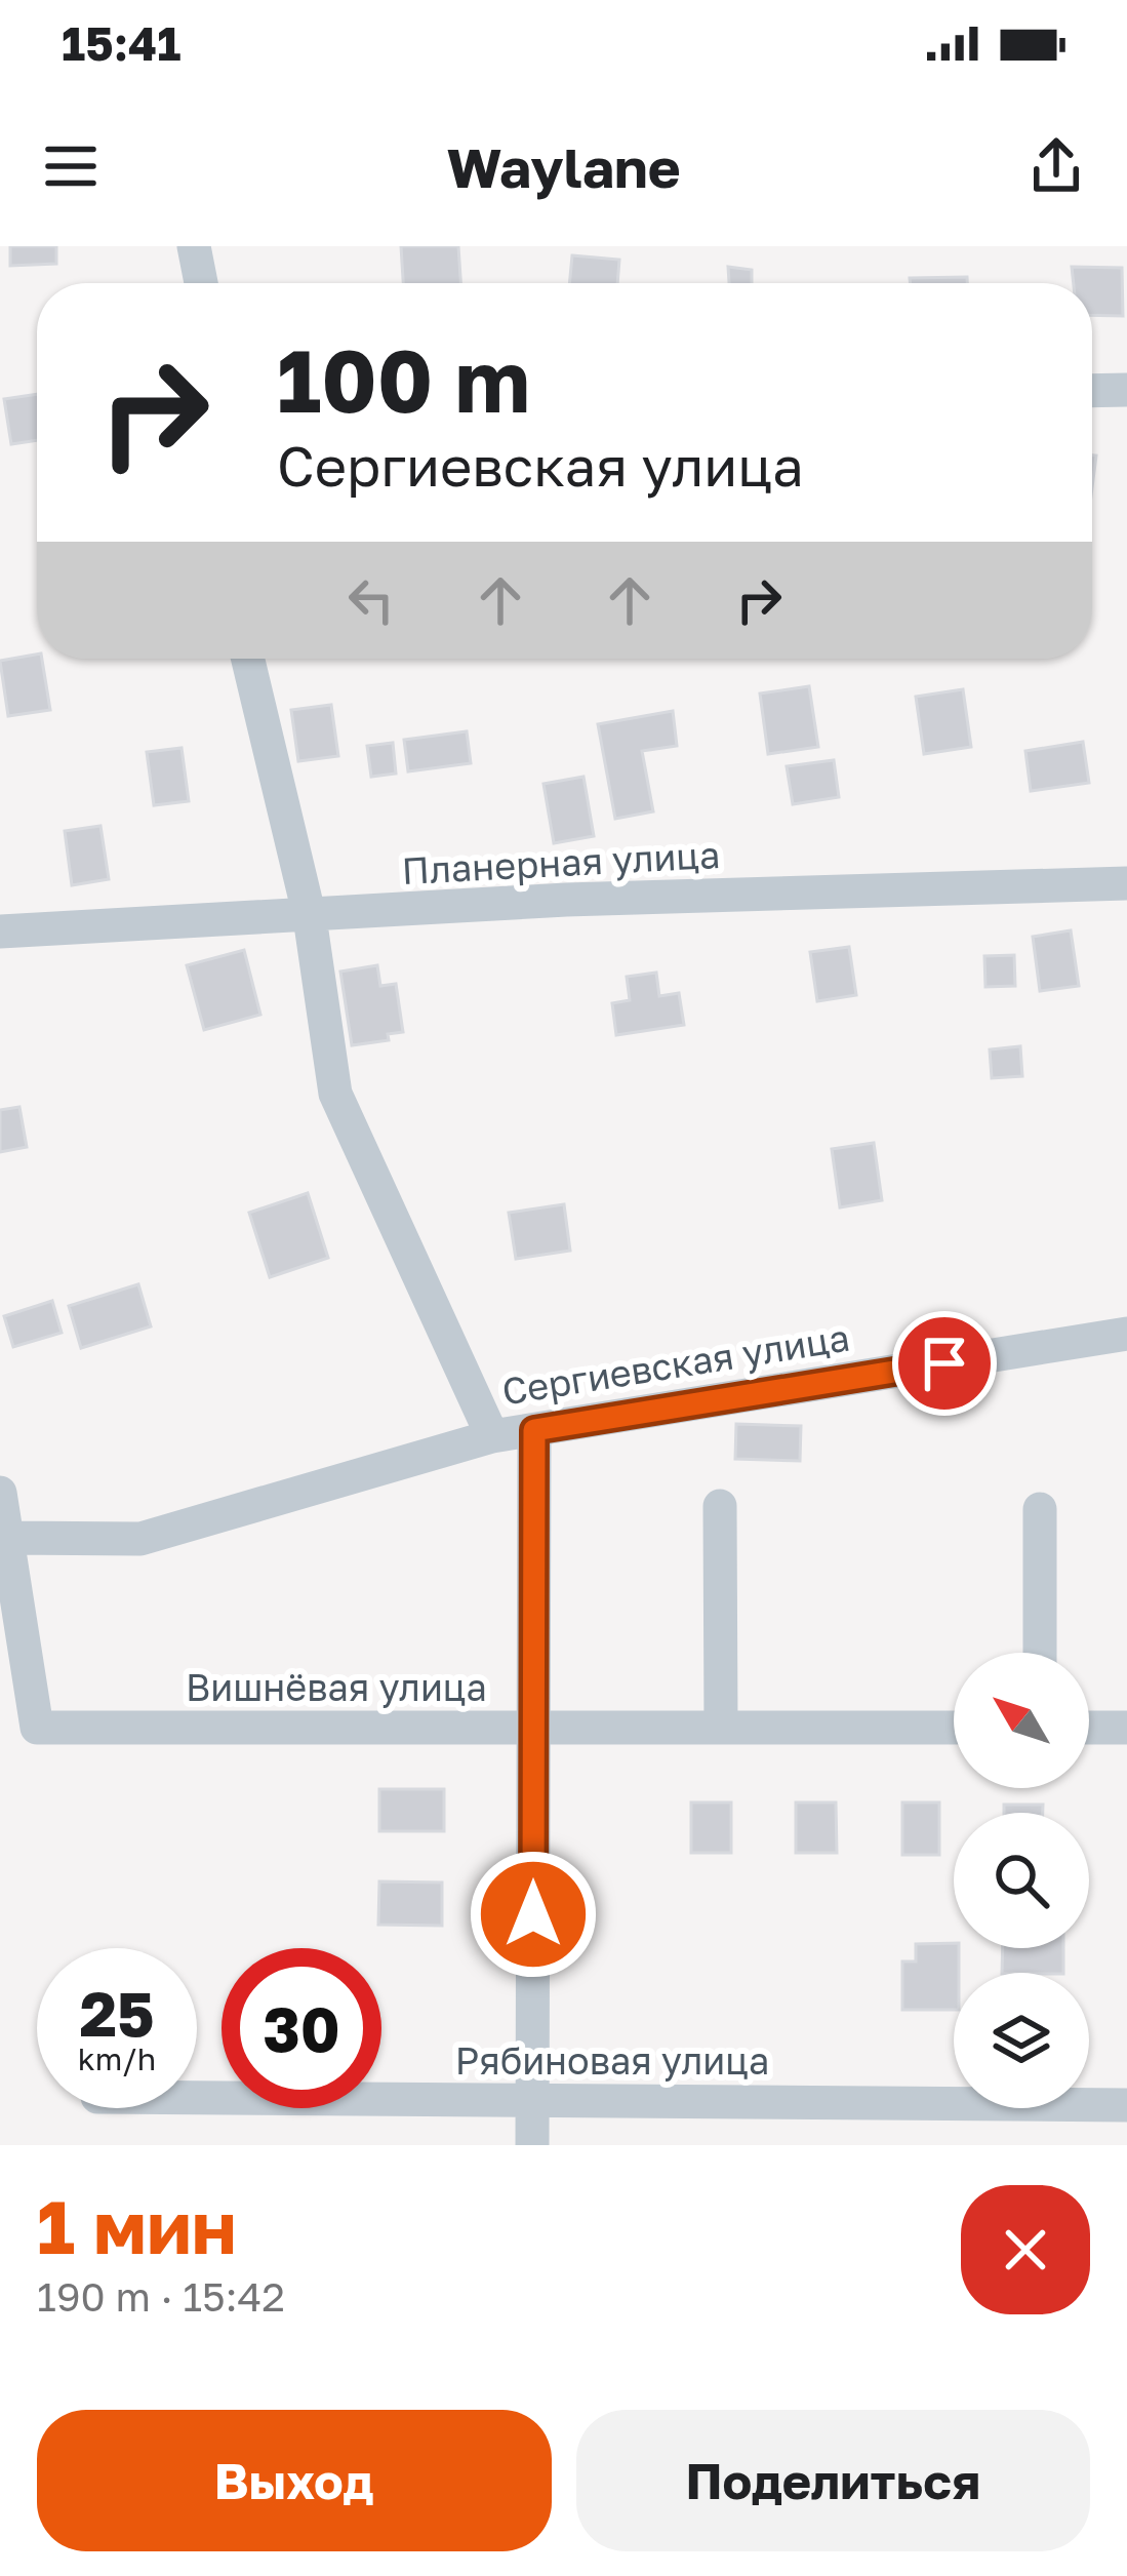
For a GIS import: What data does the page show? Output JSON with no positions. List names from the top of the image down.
{
  "streets": {
    "street": [
      "Планерная улица",
      "Сергиевская улица",
      "Вишнёвая улица",
      "Рябиновая улица"
    ]
  },
  "crossings": [
    ["Планерная улица", "Сергиевская улица"]
  ],
  "north": "top left",
  "page": {
    "status": "15:41",
    "header": "Waylane",
    "turn": ["100 m", "Сергиевская улица"],
    "speed": "25 km/h",
    "limit": "30",
    "heading": ["1 мин", "190 m · 15:42"],
    "buttons": ["Выход", "Поделиться"]
  }
}
